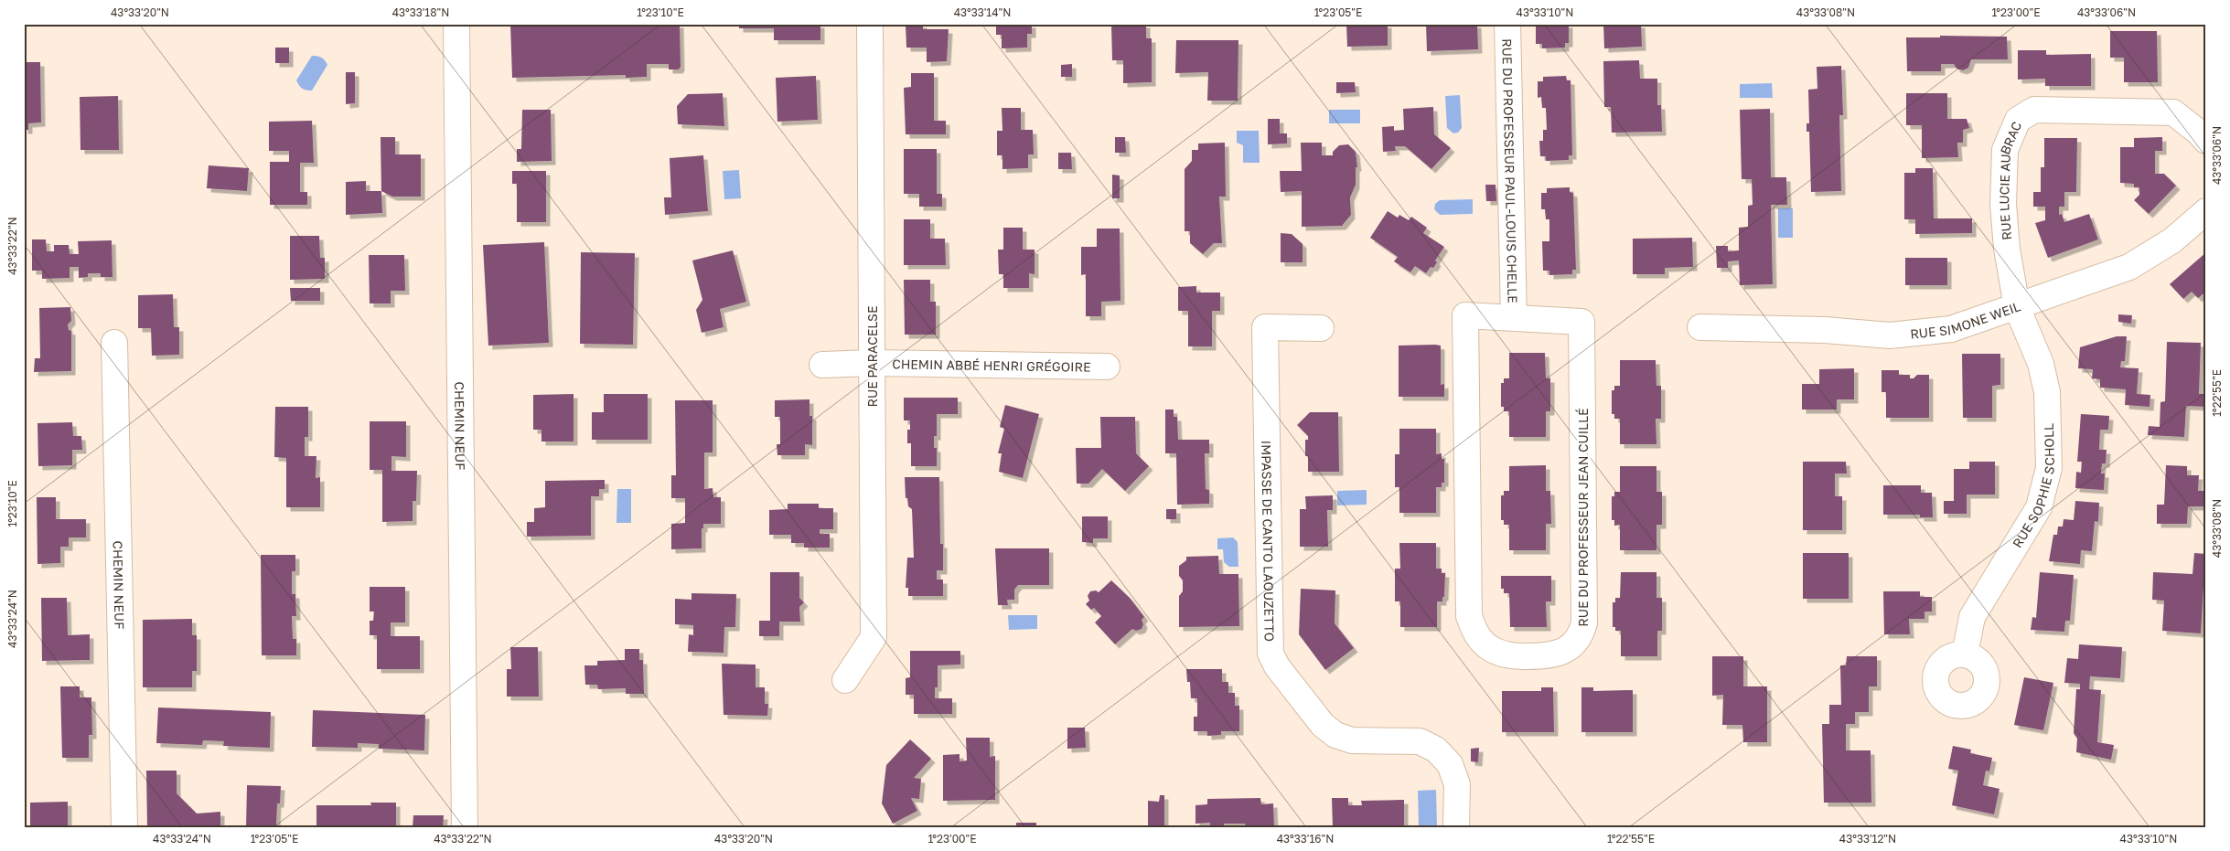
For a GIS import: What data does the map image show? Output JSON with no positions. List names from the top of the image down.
{
  "streets": {
    "street": [
      "RUE DU PROFESSEUR PAUL-LOUIS CHELLE",
      "RUE LUCIE AUBRAC",
      "RUE SIMONE WEIL",
      "RUE PARACELSE",
      "CHEMIN ABBÉ HENRI GRÉGOIRE",
      "CHEMIN NEUF",
      "RUE SOPHIE SCHOLL",
      "RUE DU PROFESSEUR JEAN CUILLÉ",
      "IMPASSE DE CANTO LAOUZETTO"
    ]
  },
  "crossings": [
    ["RUE DU PROFESSEUR PAUL-LOUIS CHELLE", "RUE DU PROFESSEUR JEAN CUILLÉ"],
    ["RUE LUCIE AUBRAC", "RUE SIMONE WEIL"],
    ["RUE LUCIE AUBRAC", "RUE SOPHIE SCHOLL"],
    ["RUE SIMONE WEIL", "RUE SOPHIE SCHOLL"],
    ["RUE PARACELSE", "CHEMIN ABBÉ HENRI GRÉGOIRE"]
  ],
  "coordinates": [
    "43°33'20\"N",
    "43°33'18\"N",
    "1°23'10\"E",
    "43°33'14\"N",
    "1°23'05\"E",
    "43°33'10\"N",
    "43°33'08\"N",
    "1°23'00\"E",
    "43°33'06\"N",
    "43°33'22\"N",
    "1°22'55\"E",
    "43°33'24\"N",
    "43°33'16\"N",
    "43°33'12\"N"
  ]
}
